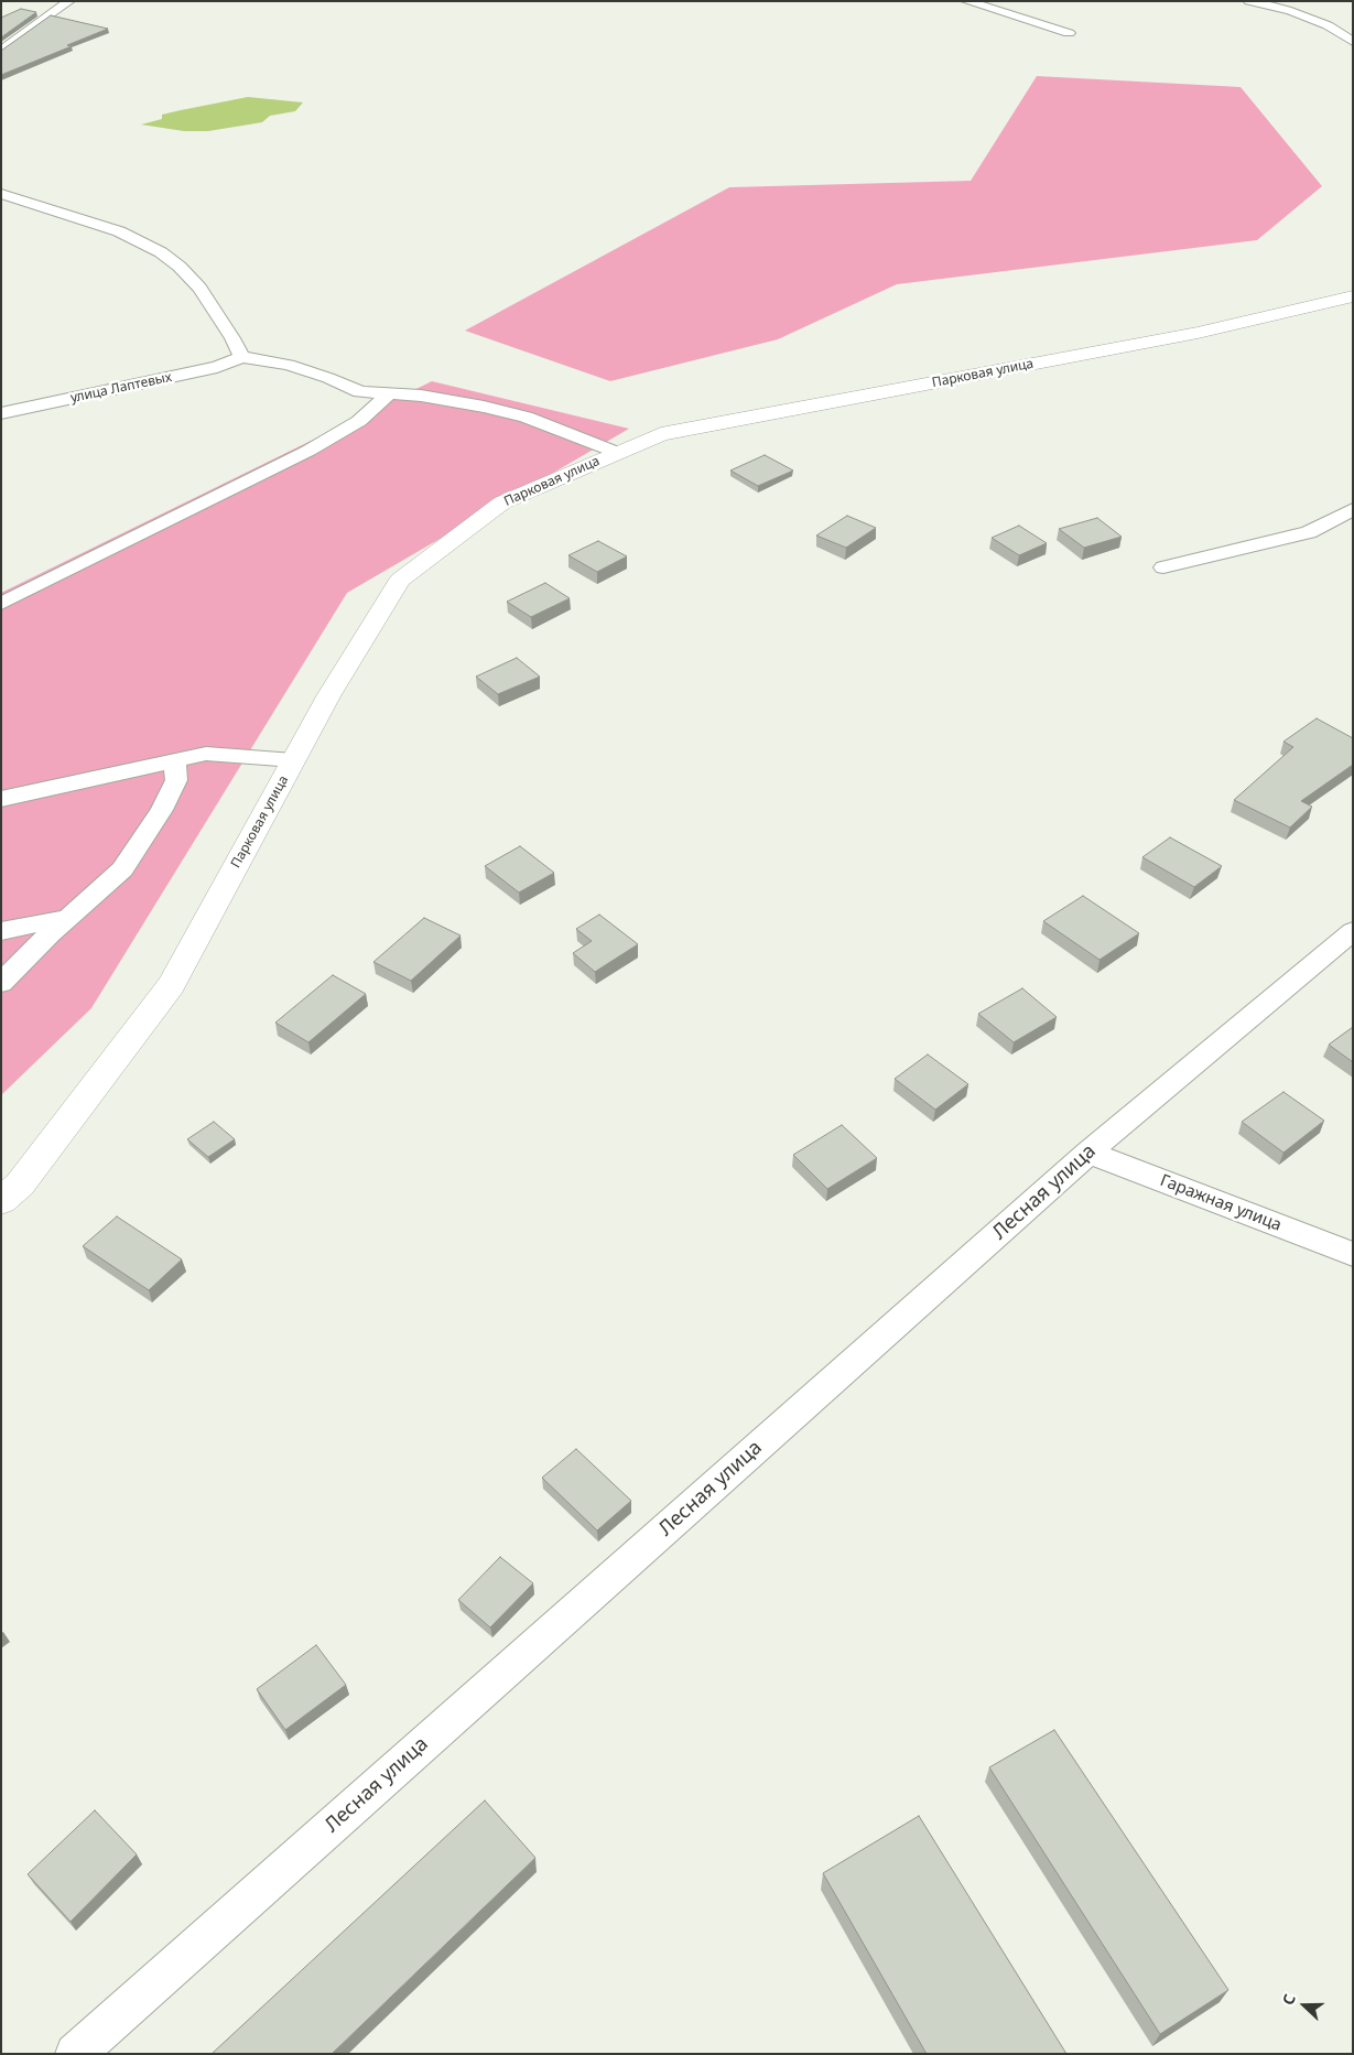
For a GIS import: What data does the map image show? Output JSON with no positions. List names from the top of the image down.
{
  "streets": {
    "main road": ["Парковая улица"],
    "street": ["улица Лаптевых", "Лесная улица", "Гаражная улица"]
  },
  "crossings": [
    ["Лесная улица", "Гаражная улица"]
  ],
  "north": "left"
}
